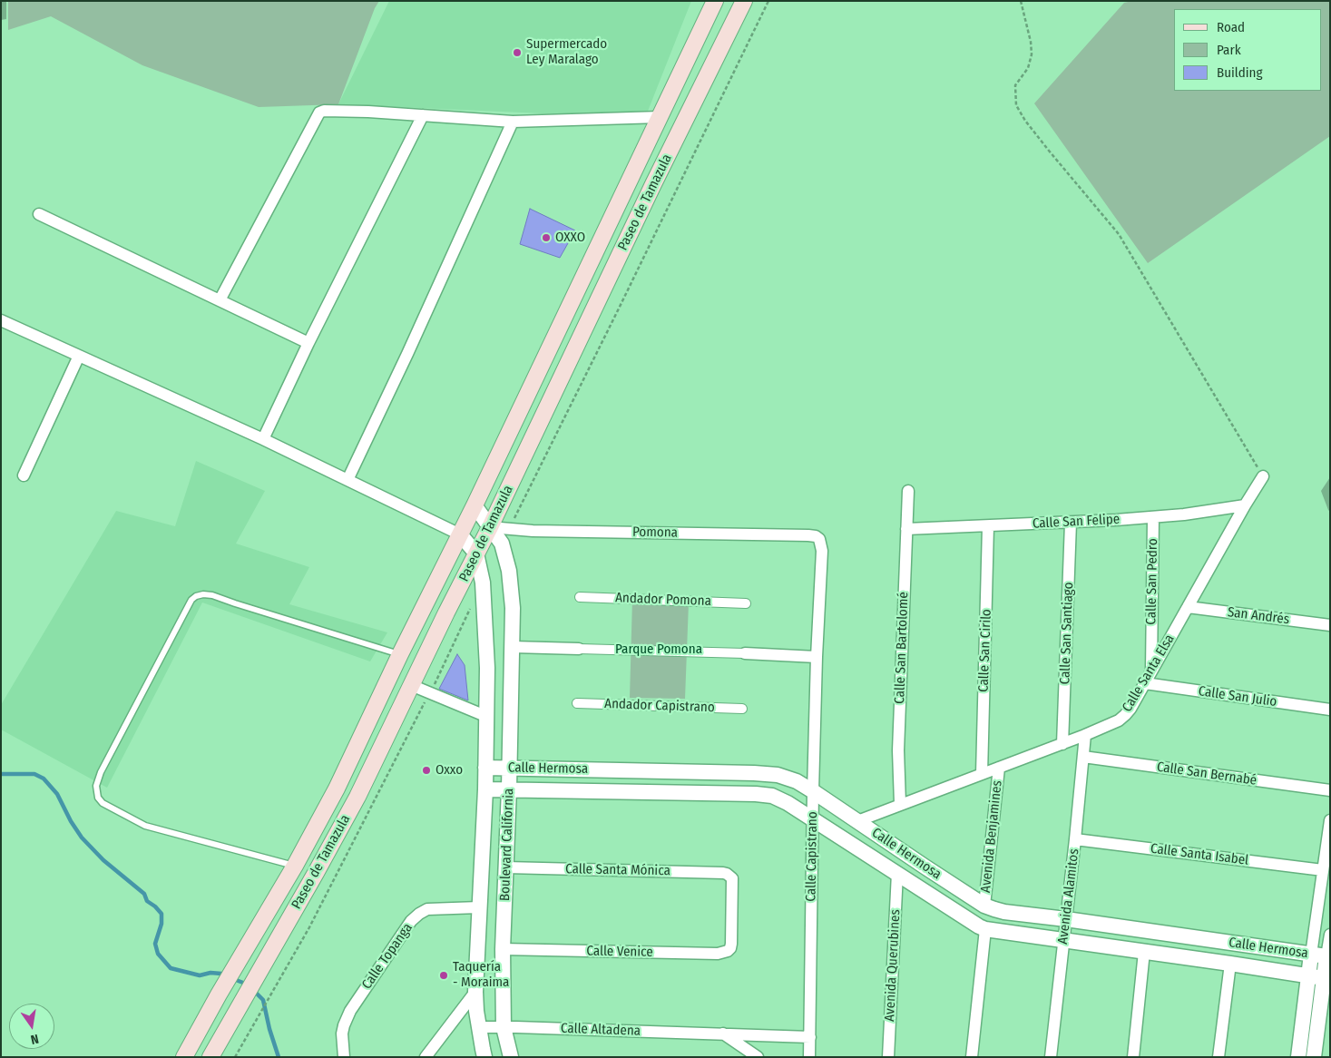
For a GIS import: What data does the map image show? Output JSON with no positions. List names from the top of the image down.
{
  "streets": {
    "main road": ["Paseo de Tamazula"],
    "street": [
      "Calle San Felipe",
      "Pomona",
      "Calle San Pedro",
      "Andador Pomona",
      "San Andrés",
      "Calle San Santiago",
      "Calle San Bartolomé",
      "Calle San Cirilo",
      "Calle Santa Elsa",
      "Calle San Julio",
      "Andador Capistrano",
      "Calle Hermosa",
      "Calle San Bernabé",
      "Avenida Benjamines",
      "Boulevard California",
      "Calle Santa Isabel",
      "Calle Capistrano",
      "Calle Santa Mónica",
      "Avenida Alamitos",
      "Calle Venice",
      "Calle Topanga",
      "Avenida Querubines",
      "Calle Altadena"
    ]
  },
  "crossings": [
    ["Paseo de Tamazula", "Pomona"],
    ["Paseo de Tamazula", "Boulevard California"],
    ["Calle San Felipe", "Calle San Pedro"],
    ["Calle San Felipe", "Calle San Santiago"],
    ["Calle San Felipe", "Calle San Bartolomé"],
    ["Calle San Felipe", "Calle San Cirilo"],
    ["Calle San Felipe", "Calle Santa Elsa"],
    ["Pomona", "Boulevard California"],
    ["Pomona", "Calle Capistrano"],
    ["Calle San Pedro", "Calle Santa Elsa"],
    ["San Andrés", "Calle Santa Elsa"],
    ["Calle San Santiago", "Calle Santa Elsa"],
    ["Calle San Bartolomé", "Calle Santa Elsa"],
    ["Calle San Cirilo", "Calle Santa Elsa"],
    ["Calle Santa Elsa", "Calle San Julio"],
    ["Calle Santa Elsa", "Calle Hermosa"],
    ["Calle Santa Elsa", "Avenida Benjamines"],
    ["Calle Santa Elsa", "Avenida Alamitos"],
    ["Calle Hermosa", "Avenida Benjamines"],
    ["Calle Hermosa", "Boulevard California"],
    ["Calle Hermosa", "Calle Capistrano"],
    ["Calle Hermosa", "Avenida Alamitos"],
    ["Calle Hermosa", "Avenida Querubines"],
    ["Calle San Bernabé", "Avenida Alamitos"],
    ["Boulevard California", "Calle Santa Mónica"],
    ["Boulevard California", "Calle Venice"],
    ["Boulevard California", "Calle Topanga"],
    ["Boulevard California", "Calle Altadena"],
    ["Calle Santa Isabel", "Avenida Alamitos"],
    ["Calle Capistrano", "Calle Altadena"],
    ["Calle Santa Mónica", "Calle Venice"]
  ],
  "parks": ["Parque Pomona"],
  "places": [
    "Supermercado Ley Maralago",
    "OXXO",
    "Oxxo",
    "Taquería - Moraima"
  ],
  "legend": ["Road", "Park", "Building"],
  "north": "bottom"
}
